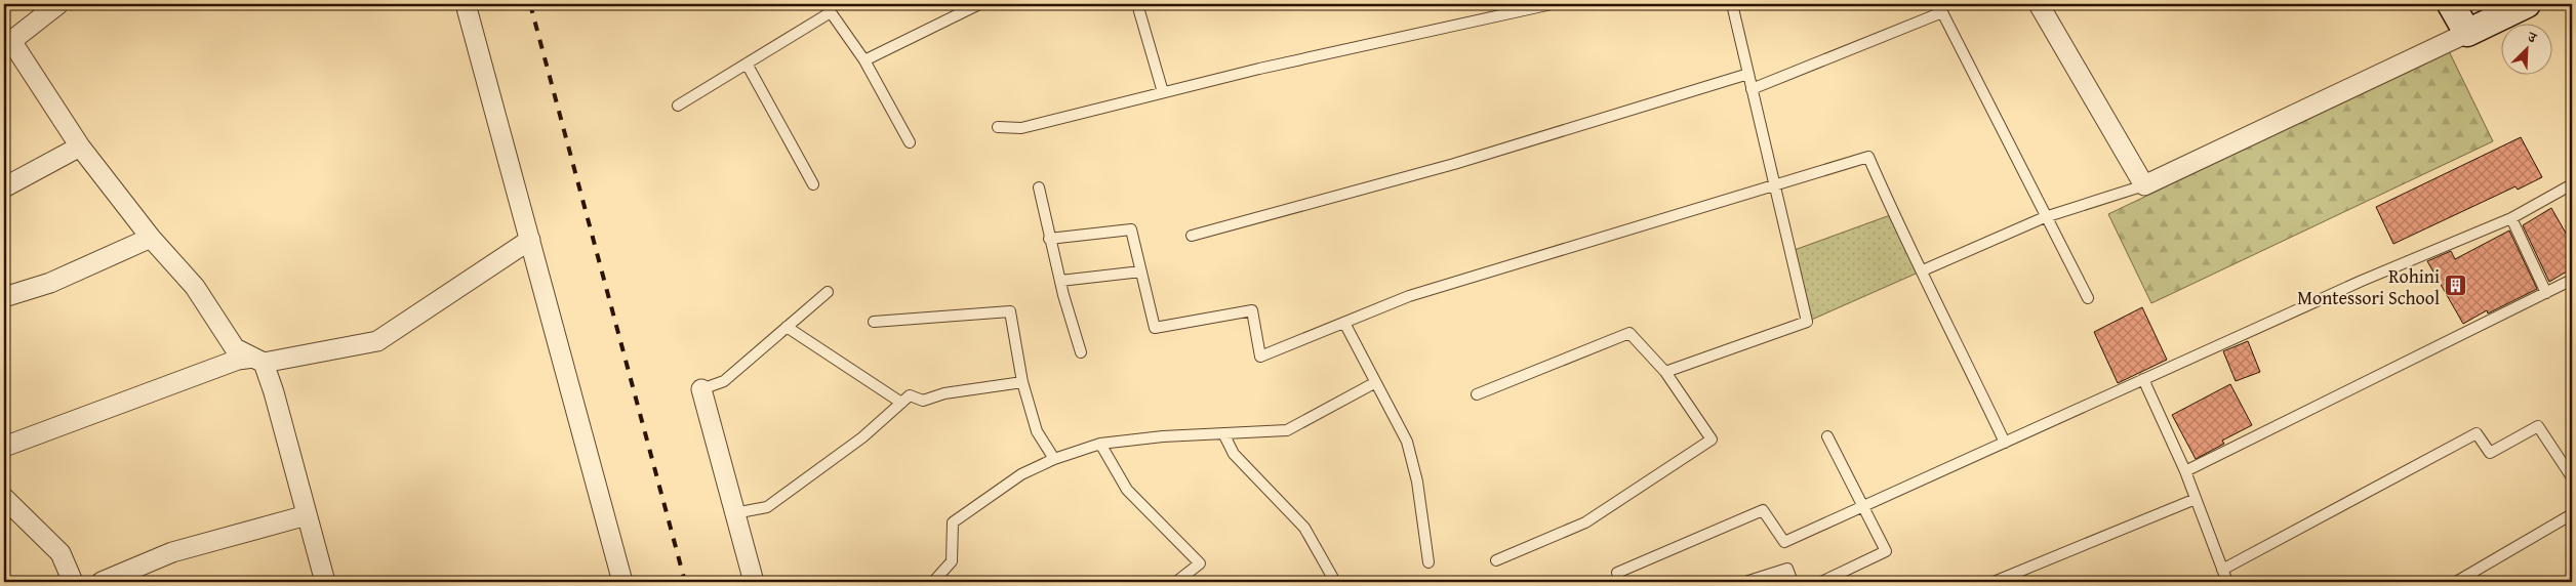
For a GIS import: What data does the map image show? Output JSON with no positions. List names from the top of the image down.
{
  "places": {
    "building": ["Rohini Montessori School"]
  },
  "north": "top right"
}
